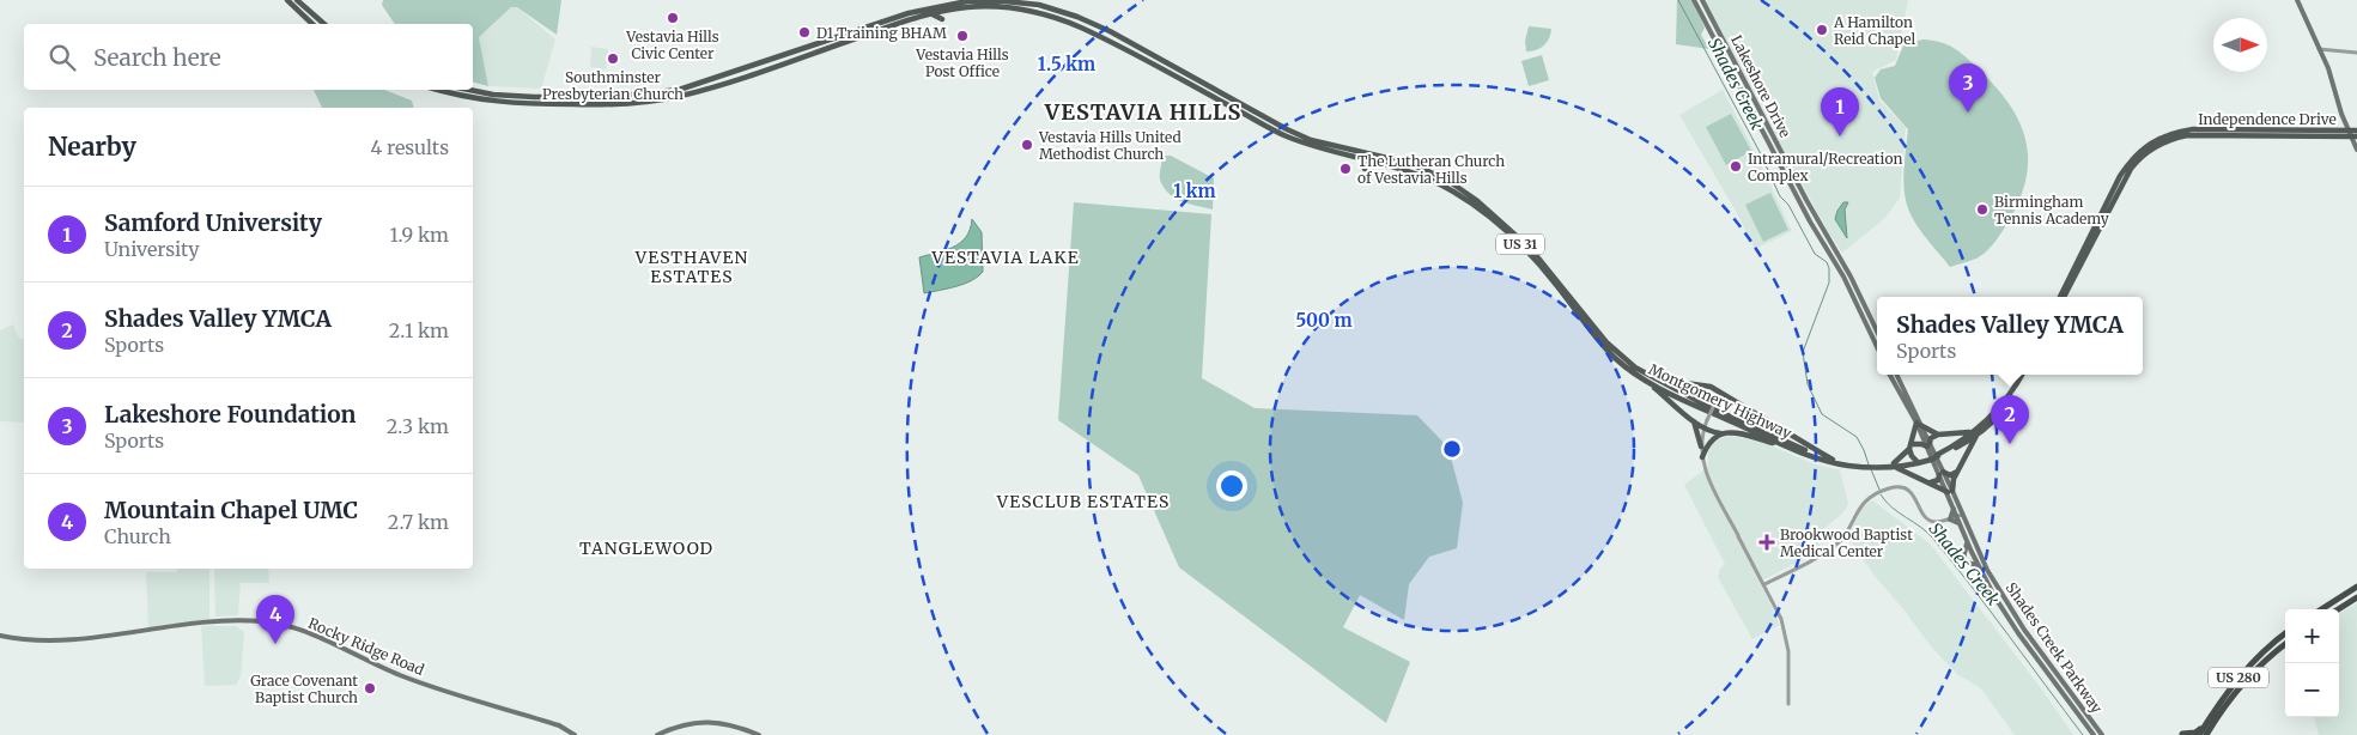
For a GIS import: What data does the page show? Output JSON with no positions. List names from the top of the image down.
{
  "streets": {
    "highway": ["US 280"],
    "main road": [
      "Lakeshore Drive",
      "Independence Drive",
      "US 31",
      "Montgomery Highway",
      "Rocky Ridge Road",
      "Shades Creek Parkway"
    ]
  },
  "crossings": [
    ["Montgomery Highway", "Shades Creek Parkway"]
  ],
  "districts": [
    "VESTAVIA HILLS",
    "VESTHAVEN ESTATES",
    "VESTAVIA LAKE",
    "VESCLUB ESTATES",
    "TANGLEWOOD"
  ],
  "water": ["Shades Creek"],
  "places": {
    "other": [
      "Vestavia Hills Civic Center",
      "A Hamilton Reid Chapel",
      "D1 Training BHAM",
      "Vestavia Hills Post Office",
      "Southminster Presbyterian Church",
      "Vestavia Hills United Methodist Church",
      "Intramural/Recreation Complex",
      "The Lutheran Church of Vestavia Hills",
      "Birmingham Tennis Academy",
      "Grace Covenant Baptist Church"
    ],
    "health": ["Brookwood Baptist Medical Center"]
  },
  "north": "right",
  "page": {
    "search": "Search here",
    "pins": [
      "3",
      "1",
      "2",
      "4"
    ],
    "heading": ["Nearby", "4 results"],
    "list": [
      {
        "mark": "1",
        "name": "Samford University",
        "note": "University",
        "value": "1.9 km"
      },
      {
        "mark": "2",
        "name": "Shades Valley YMCA",
        "note": "Sports",
        "value": "2.1 km"
      },
      {
        "mark": "3",
        "name": "Lakeshore Foundation",
        "note": "Sports",
        "value": "2.3 km"
      },
      {
        "mark": "4",
        "name": "Mountain Chapel UMC",
        "note": "Church",
        "value": "2.7 km"
      }
    ],
    "popup": ["Shades Valley YMCA", "Sports"],
    "map_buttons": ["+", "−"]
  },
  "rings": ["1.5 km", "1 km", "500 m"]
}
